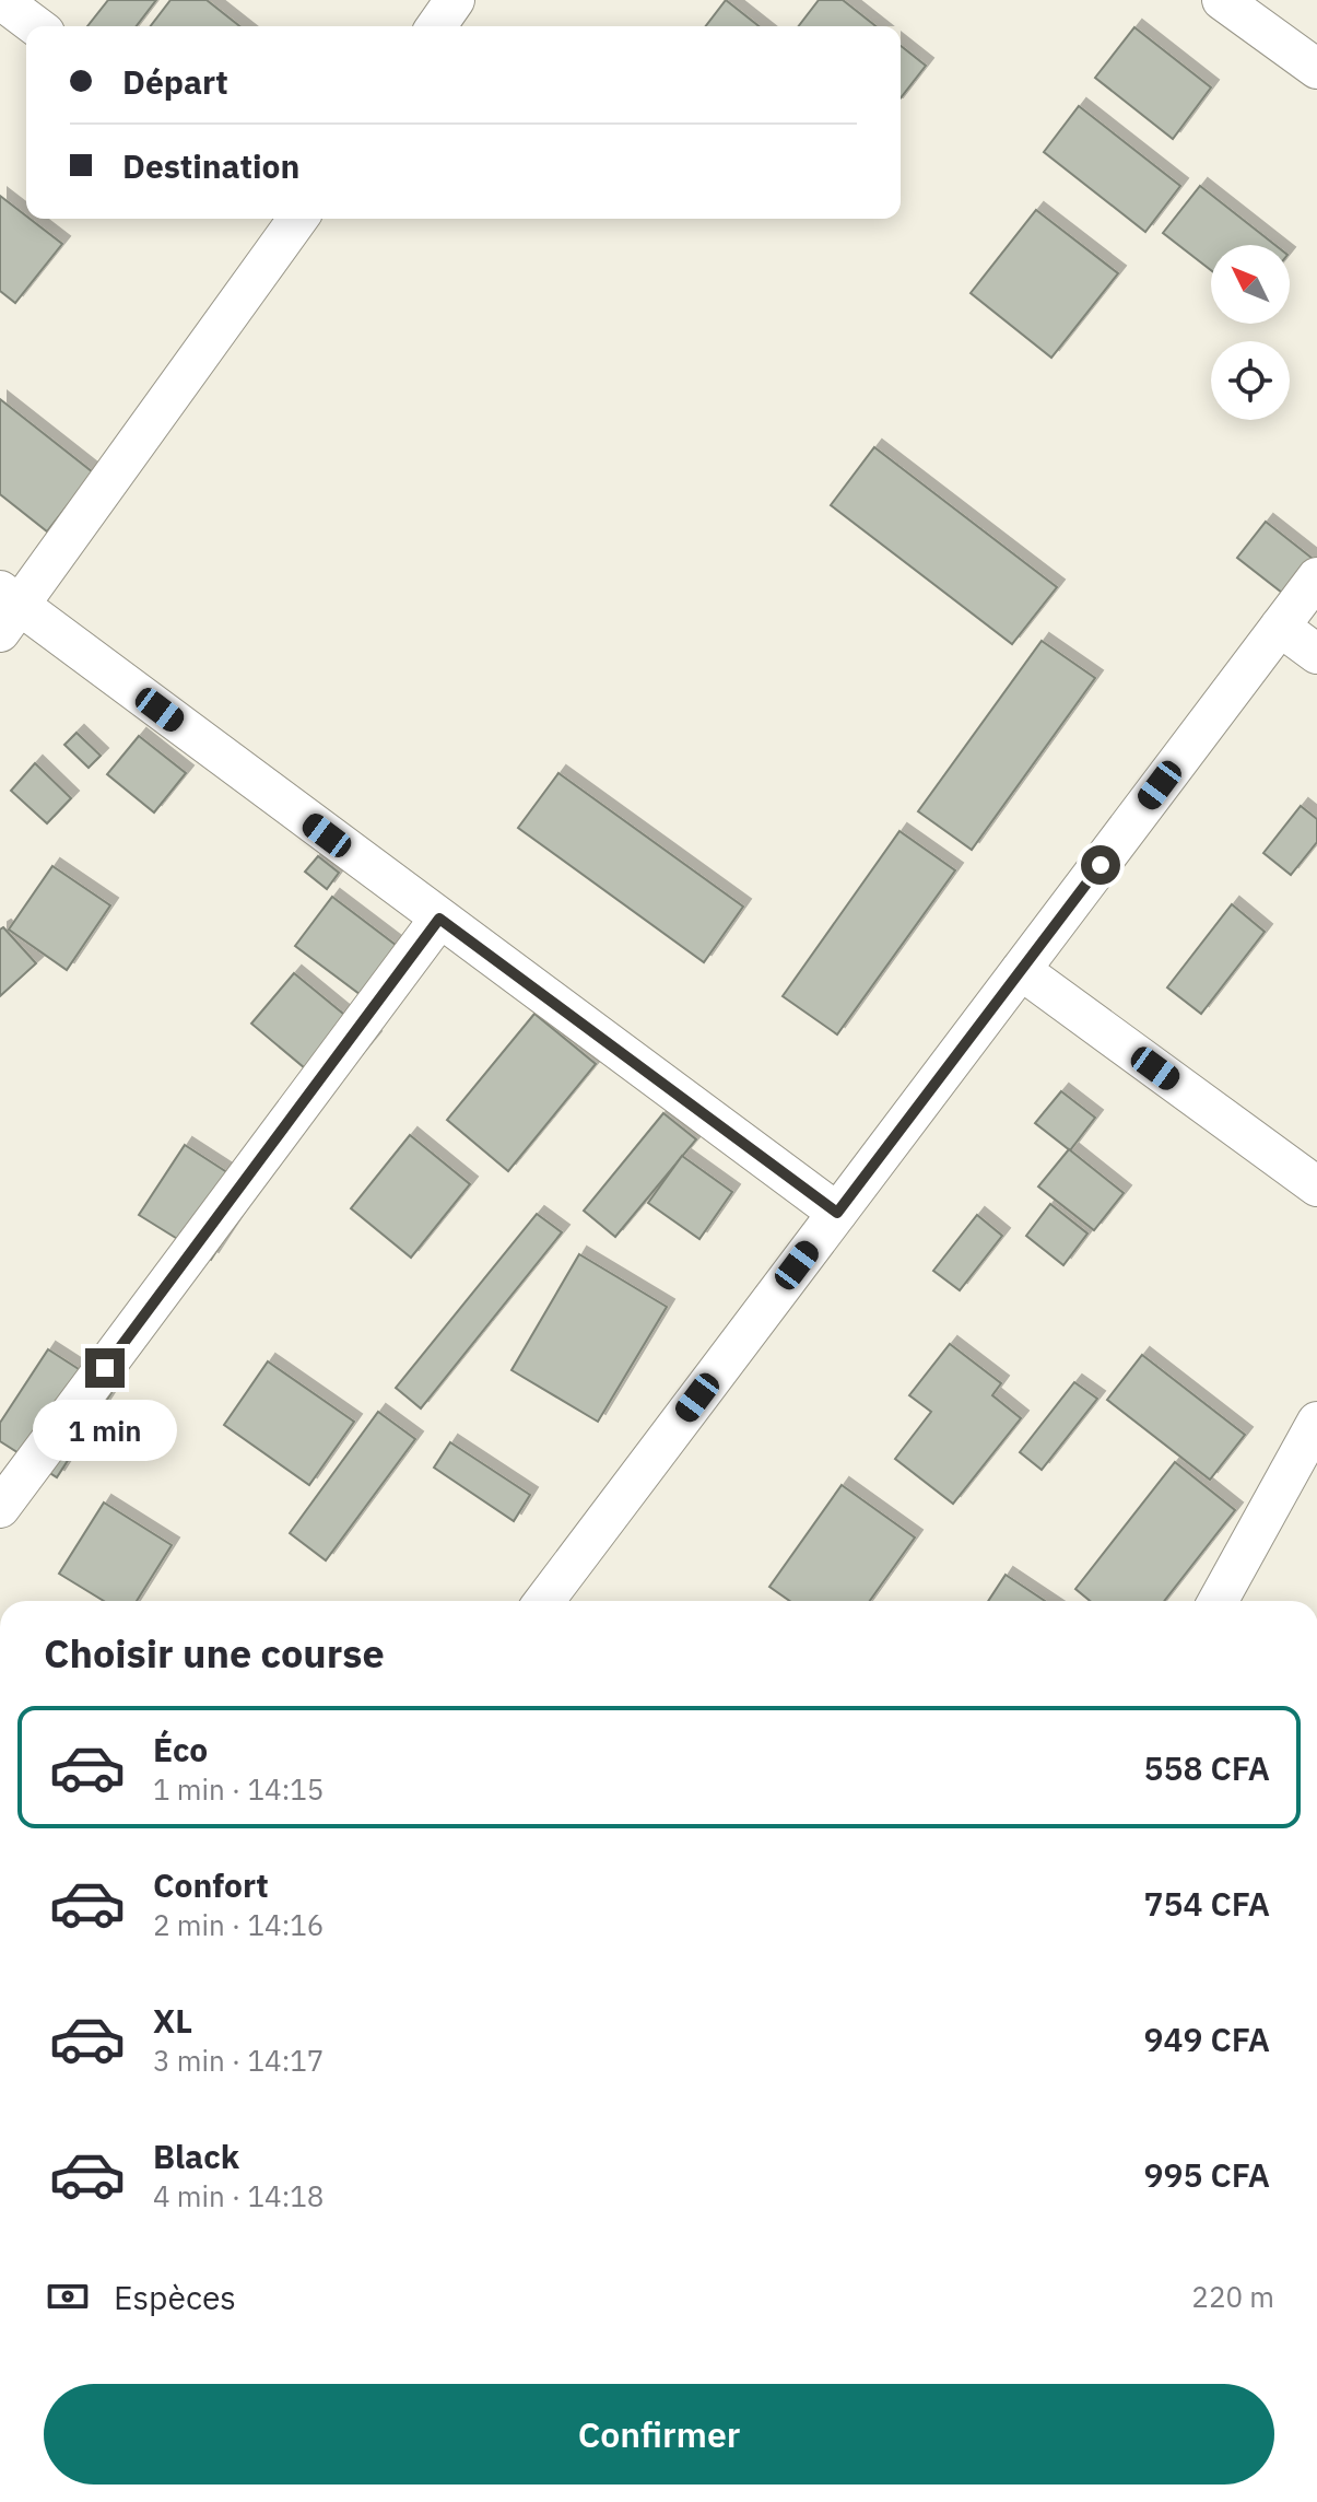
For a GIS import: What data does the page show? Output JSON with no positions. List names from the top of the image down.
{
  "north": "top left",
  "page": {
    "banner": ["Départ", "Destination"],
    "bubble": "1 min",
    "heading": "Choisir une course",
    "list": [
      {
        "name": "Éco",
        "note": "1 min · 14:15",
        "value": "558 CFA"
      },
      {
        "name": "Confort",
        "note": "2 min · 14:16",
        "value": "754 CFA"
      },
      {
        "name": "XL",
        "note": "3 min · 14:17",
        "value": "949 CFA"
      },
      {
        "name": "Black",
        "note": "4 min · 14:18",
        "value": "995 CFA"
      }
    ],
    "pay": ["Espèces", "220 m"],
    "buttons": "Confirmer"
  }
}
